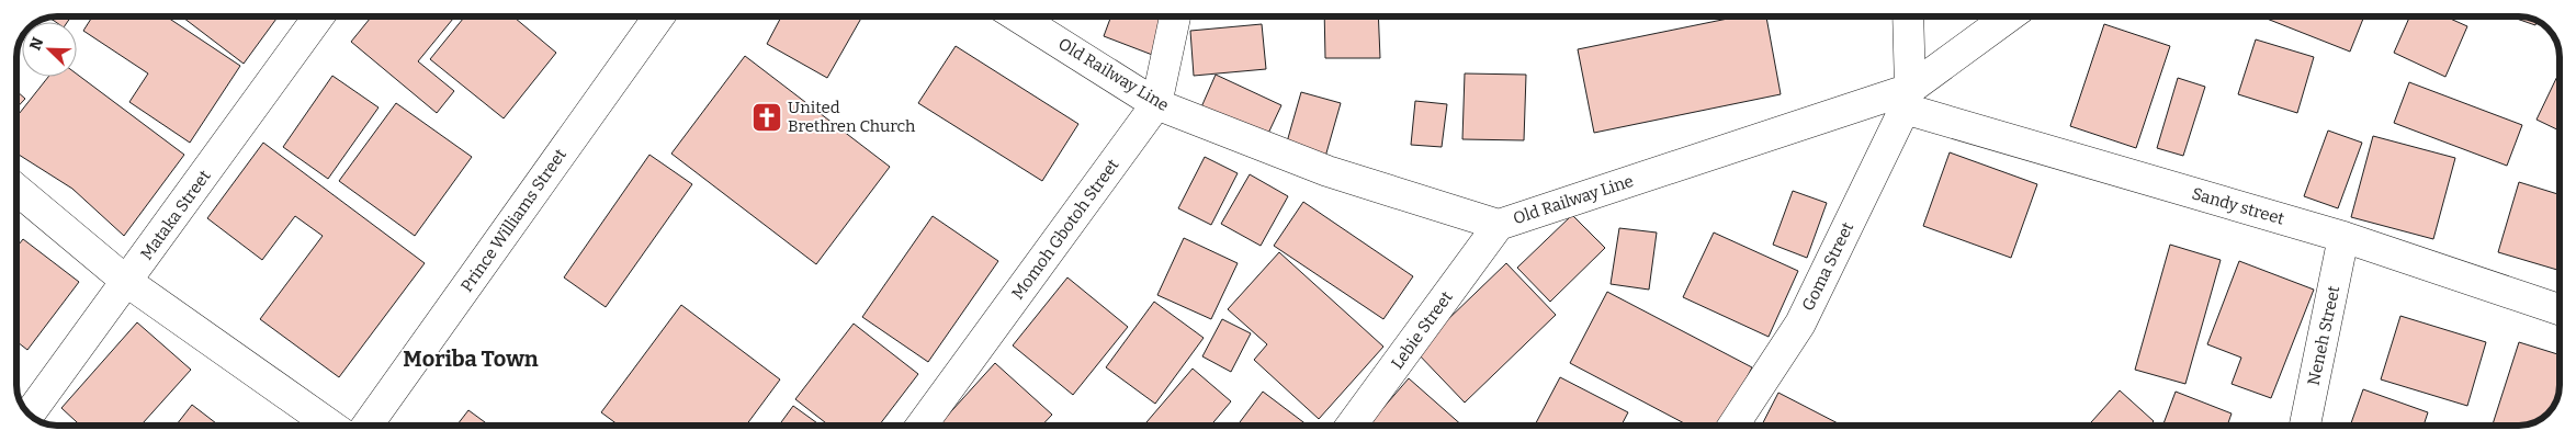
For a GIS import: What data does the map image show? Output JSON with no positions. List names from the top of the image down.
{
  "streets": {
    "street": [
      "Old Railway Line",
      "Sandy street",
      "Mataka Street",
      "Prince Williams Street",
      "Momoh Gbotoh Street",
      "Goma Street",
      "Lebie Street",
      "Neneh Street"
    ]
  },
  "crossings": [
    ["Old Railway Line", "Sandy street"],
    ["Old Railway Line", "Momoh Gbotoh Street"],
    ["Old Railway Line", "Goma Street"],
    ["Old Railway Line", "Lebie Street"],
    ["Sandy street", "Goma Street"],
    ["Sandy street", "Neneh Street"]
  ],
  "districts": ["Moriba Town"],
  "places": {
    "church": ["United Brethren Church"]
  },
  "north": "top left"
}
